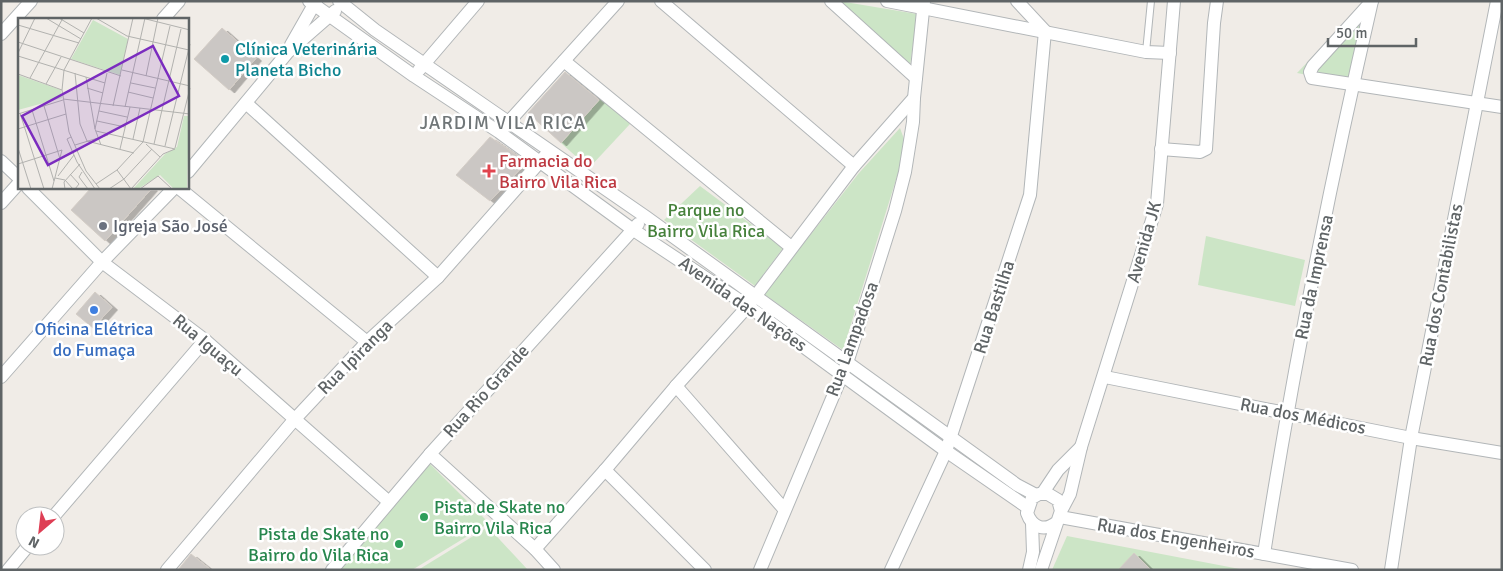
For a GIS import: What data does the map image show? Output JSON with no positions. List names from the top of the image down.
{
  "streets": {
    "street": [
      "Avenida JK",
      "Rua da Imprensa",
      "Rua dos Contabilistas",
      "Avenida das Nações",
      "Rua Bastilha",
      "Rua Lampadosa",
      "Rua Iguaçu",
      "Rua Ipiranga",
      "Rua Rio Grande",
      "Rua dos Médicos",
      "Rua dos Engenheiros"
    ]
  },
  "crossings": [
    ["Avenida JK", "Avenida das Nações"],
    ["Avenida JK", "Rua dos Médicos"],
    ["Avenida JK", "Rua dos Engenheiros"],
    ["Rua da Imprensa", "Rua dos Médicos"],
    ["Rua da Imprensa", "Rua dos Engenheiros"],
    ["Rua dos Contabilistas", "Rua dos Médicos"],
    ["Avenida das Nações", "Rua Bastilha"],
    ["Avenida das Nações", "Rua Lampadosa"],
    ["Avenida das Nações", "Rua Ipiranga"],
    ["Avenida das Nações", "Rua Rio Grande"],
    ["Avenida das Nações", "Rua dos Engenheiros"],
    ["Rua Iguaçu", "Rua Ipiranga"],
    ["Rua Iguaçu", "Rua Rio Grande"]
  ],
  "districts": ["JARDIM VILA RICA"],
  "parks": ["Parque no Bairro Vila Rica"],
  "places": {
    "other": [
      "Clínica Veterinária Planeta Bicho",
      "Igreja São José",
      "Oficina Elétrica do Fumaça",
      "Pista de Skate no Bairro Vila Rica",
      "Pista de Skate no Bairro do Vila Rica"
    ],
    "health": ["Farmacia do Bairro Vila Rica"]
  },
  "scale_bar": "50 m",
  "north": "bottom left"
}
